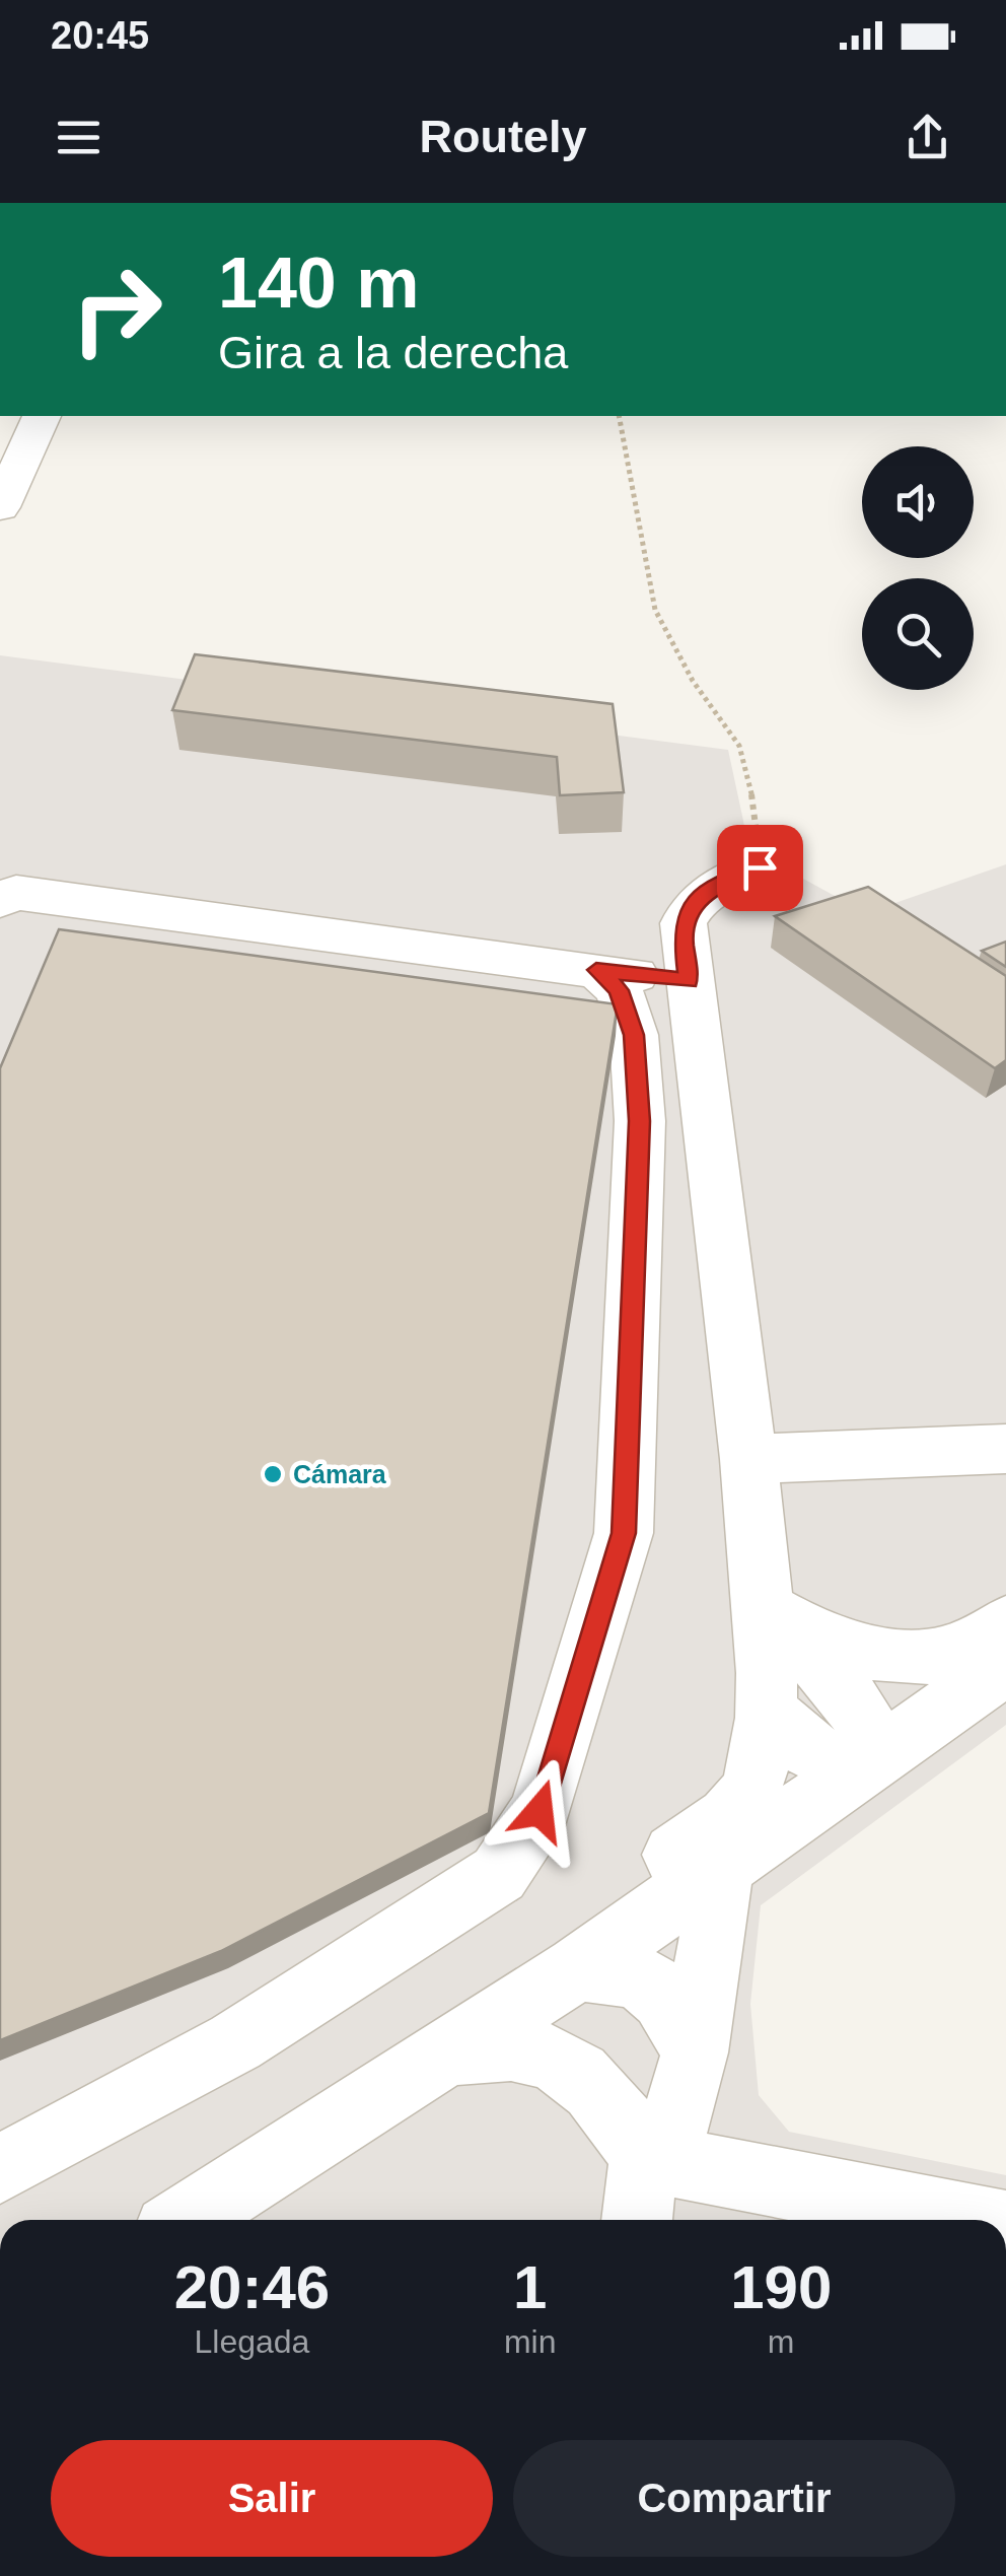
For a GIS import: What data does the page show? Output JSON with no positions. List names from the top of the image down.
{
  "places": ["Cámara"],
  "page": {
    "status": "20:45",
    "header": "Routely",
    "turn": ["140 m", "Gira a la derecha"],
    "eta": [
      "20:46",
      "Llegada",
      "1",
      "min",
      "190",
      "m"
    ],
    "buttons": ["Salir", "Compartir"]
  }
}
